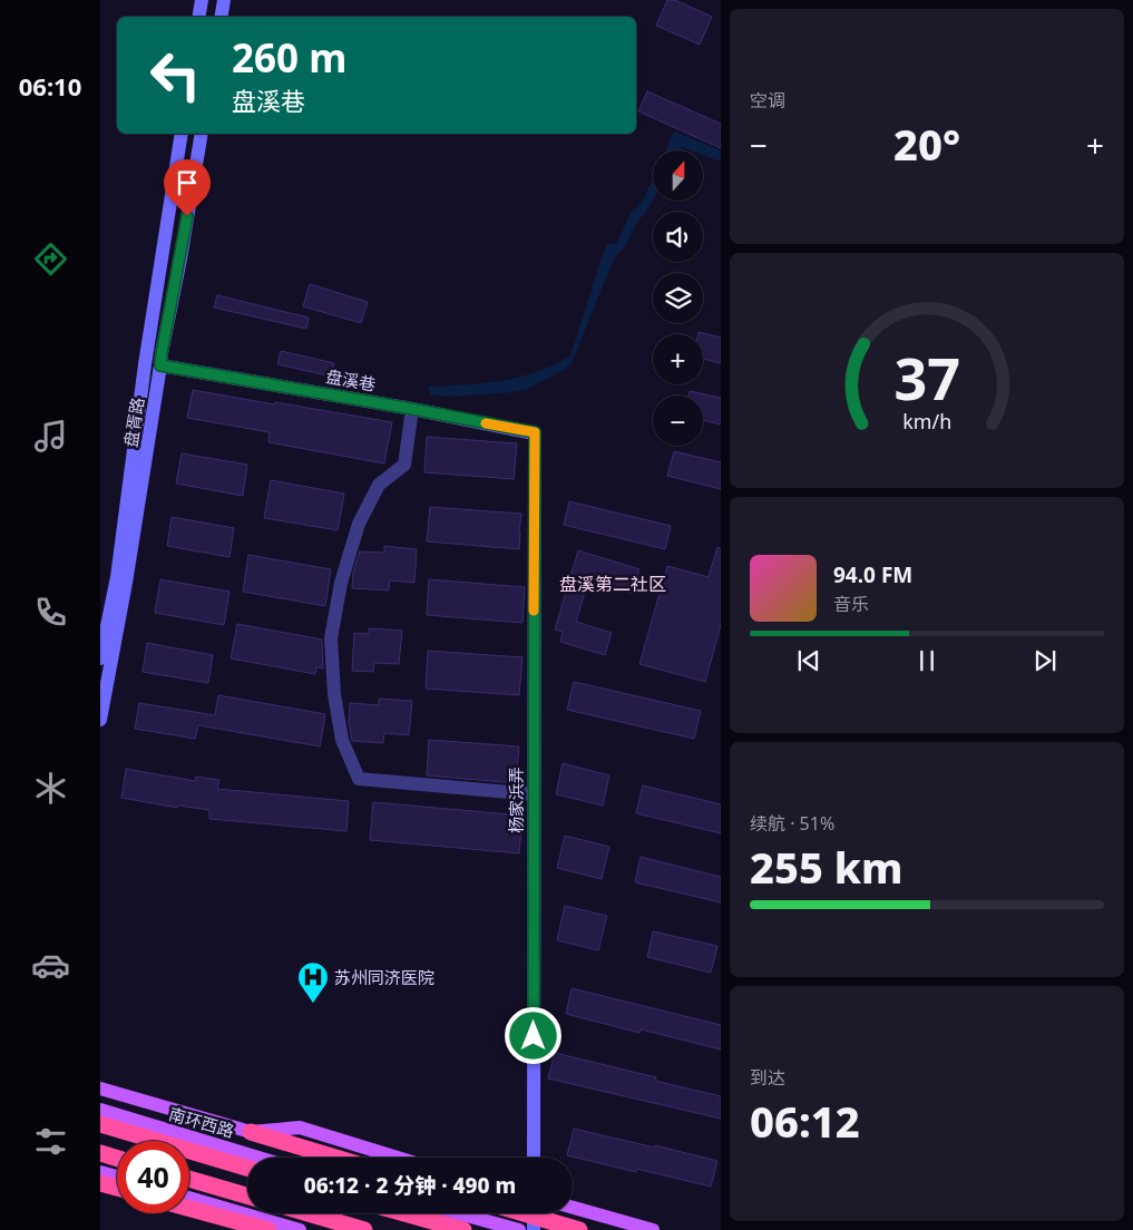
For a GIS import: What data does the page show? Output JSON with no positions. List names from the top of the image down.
{
  "streets": {
    "main road": [
      "盘溪巷",
      "盘胥路",
      "杨家浜弄",
      "南环西路"
    ]
  },
  "crossings": [
    ["盘溪巷", "盘胥路"],
    ["盘溪巷", "杨家浜弄"]
  ],
  "districts": ["盘溪第二社区"],
  "places": {
    "hospital": ["苏州同济医院"]
  },
  "north": "top",
  "page": {
    "tabs": "06:10",
    "tile": [
      "空调",
      ["续航 · 51%", "255 km"],
      ["到达", "06:12"]
    ],
    "turn": ["260 m", "盘溪巷"],
    "heat": ["−", "20°", "+"],
    "map_buttons": ["+", "−"],
    "song": ["94.0 FM", "音乐"],
    "limit": "40",
    "trip": "06:12 · 2 分钟 · 490 m",
    "gauge": ["37", "km/h"]
  }
}
